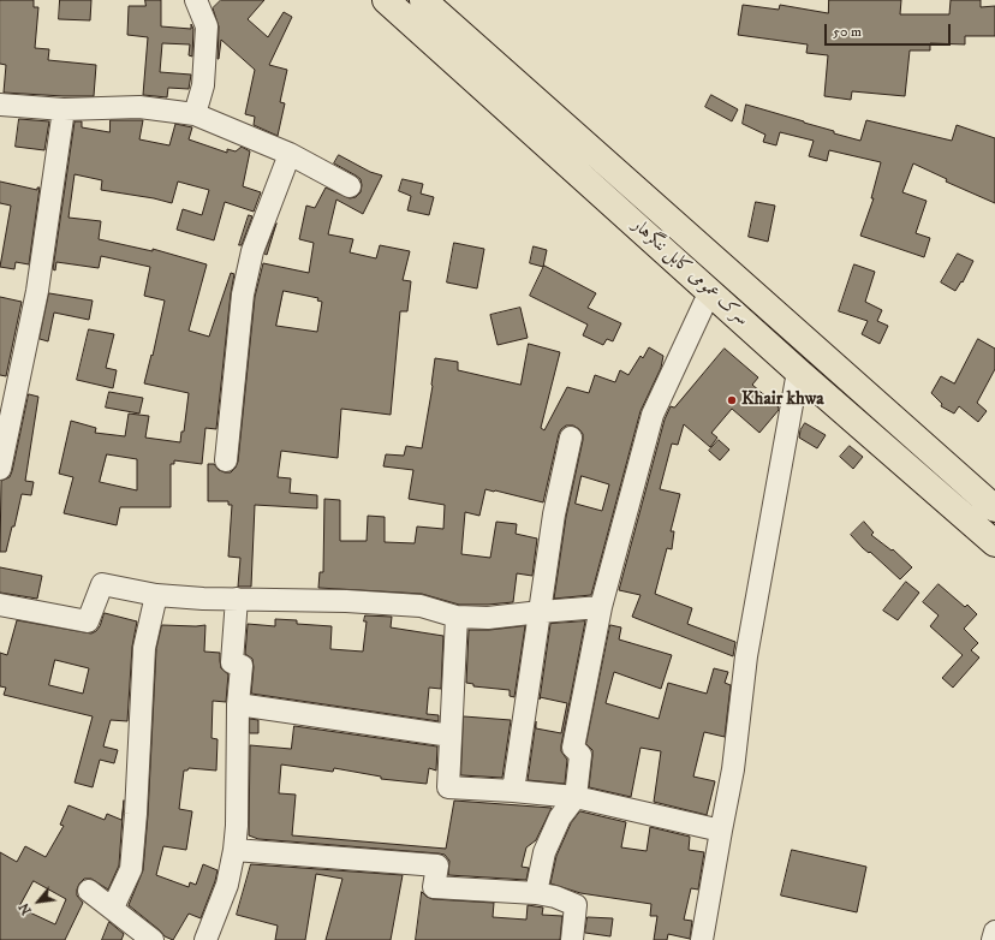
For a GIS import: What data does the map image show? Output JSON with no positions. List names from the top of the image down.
{
  "streets": {
    "highway": ["سرک عمومی کابل ننگرهار"]
  },
  "places": ["Khair khwa"],
  "scale_bar": "50 m",
  "north": "bottom left"
}
